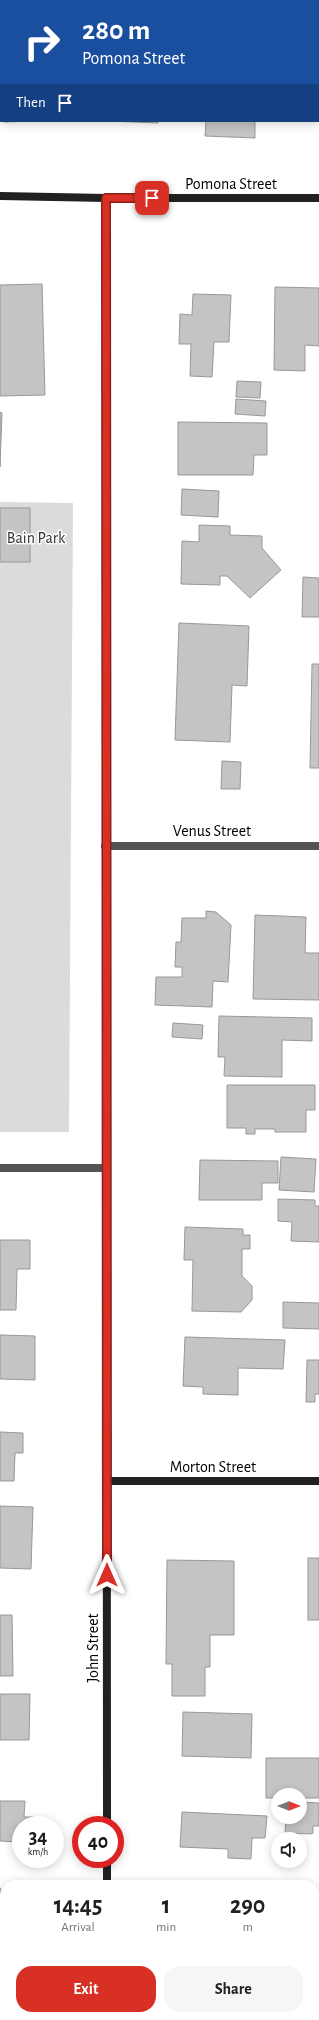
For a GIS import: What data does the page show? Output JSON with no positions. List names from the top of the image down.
{
  "streets": {
    "street": [
      "Pomona Street",
      "Venus Street",
      "Morton Street",
      "John Street"
    ]
  },
  "crossings": [
    ["Pomona Street", "John Street"],
    ["Venus Street", "John Street"],
    ["Morton Street", "John Street"]
  ],
  "parks": ["Bain Park"],
  "north": "right",
  "page": {
    "turn": ["280 m", "Pomona Street"],
    "then": "Then",
    "speed": "34 km/h",
    "limit": "40",
    "eta": [
      "14:45",
      "Arrival",
      "1",
      "min",
      "290",
      "m"
    ],
    "buttons": ["Exit", "Share"]
  }
}
